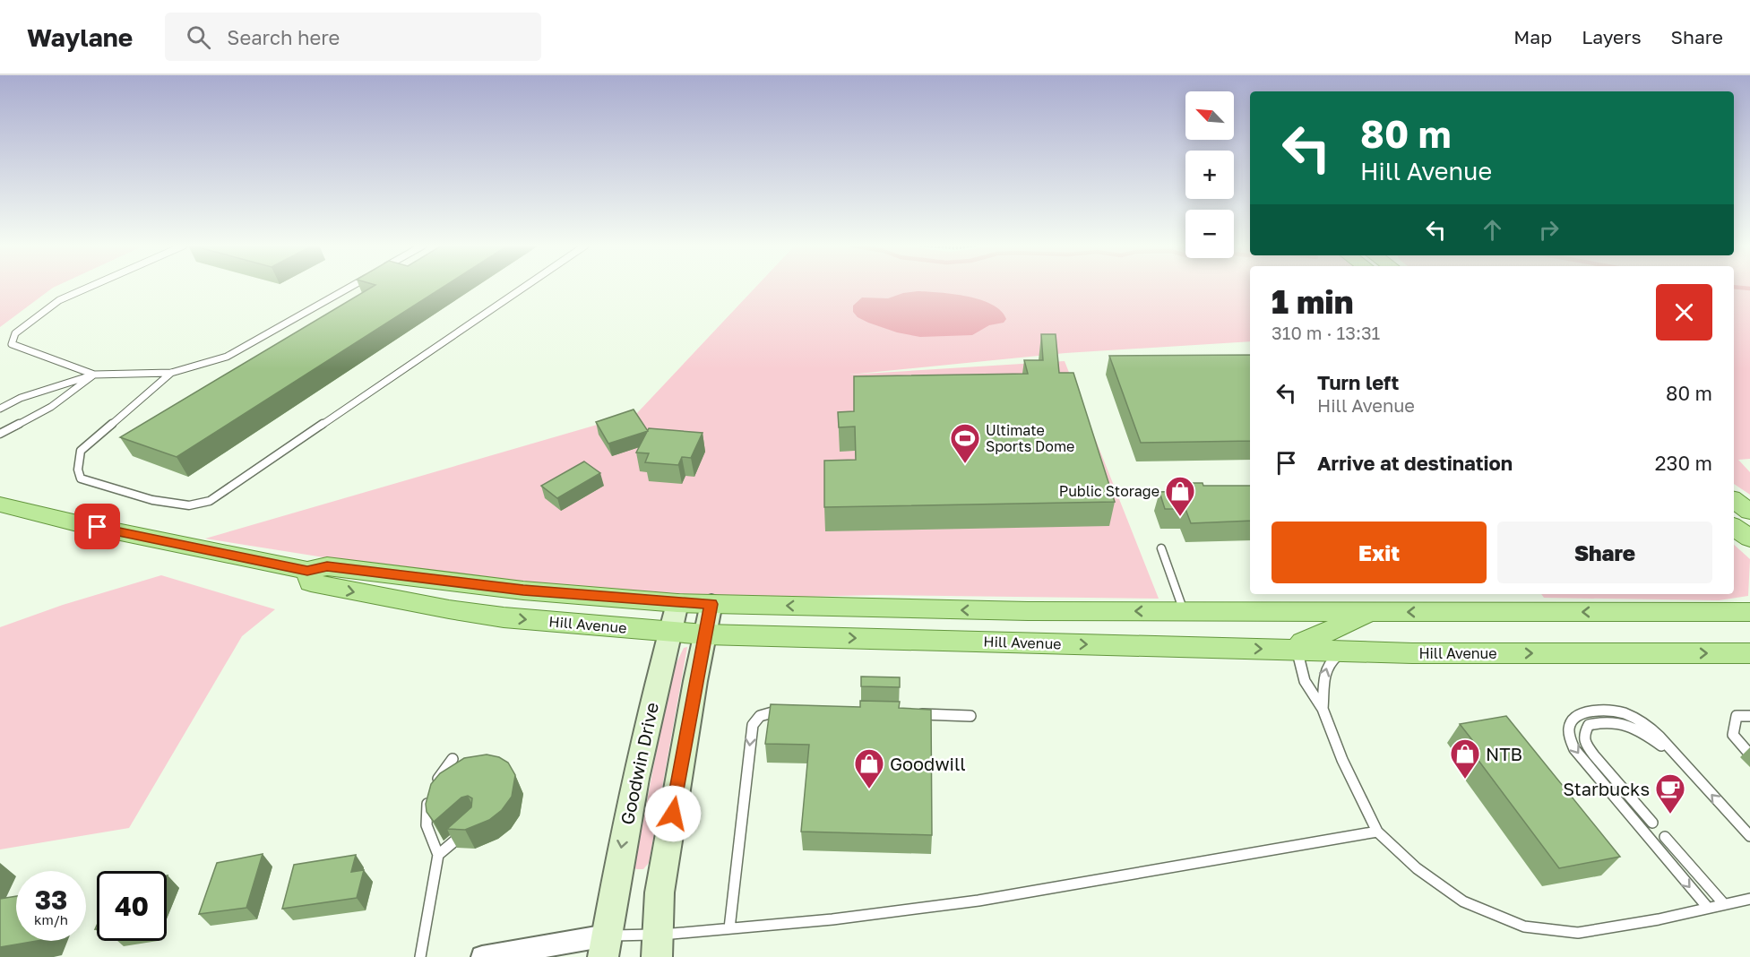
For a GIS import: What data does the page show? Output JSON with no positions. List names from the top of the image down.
{
  "streets": {
    "main road": ["Hill Avenue"],
    "street": ["Goodwin Drive"]
  },
  "crossings": [
    ["Hill Avenue", "Goodwin Drive"]
  ],
  "places": {
    "sports": ["Ultimate Sports Dome"],
    "shop": ["Public Storage", "NTB", "Goodwill"],
    "cafe": ["Starbucks"]
  },
  "north": "top left",
  "page": {
    "header": "Waylane",
    "search": "Search here",
    "nav": ["Map", "Layers", "Share"],
    "map_buttons": ["+", "−"],
    "turn": ["80 m", "Hill Avenue"],
    "heading": ["1 min", "310 m · 13:31"],
    "list": [
      {
        "name": "Turn left",
        "note": "Hill Avenue",
        "value": "80 m"
      },
      {
        "name": "Arrive at destination",
        "value": "230 m"
      }
    ],
    "buttons": ["Exit", "Share"],
    "speed": "33 km/h",
    "limit": "40"
  }
}
